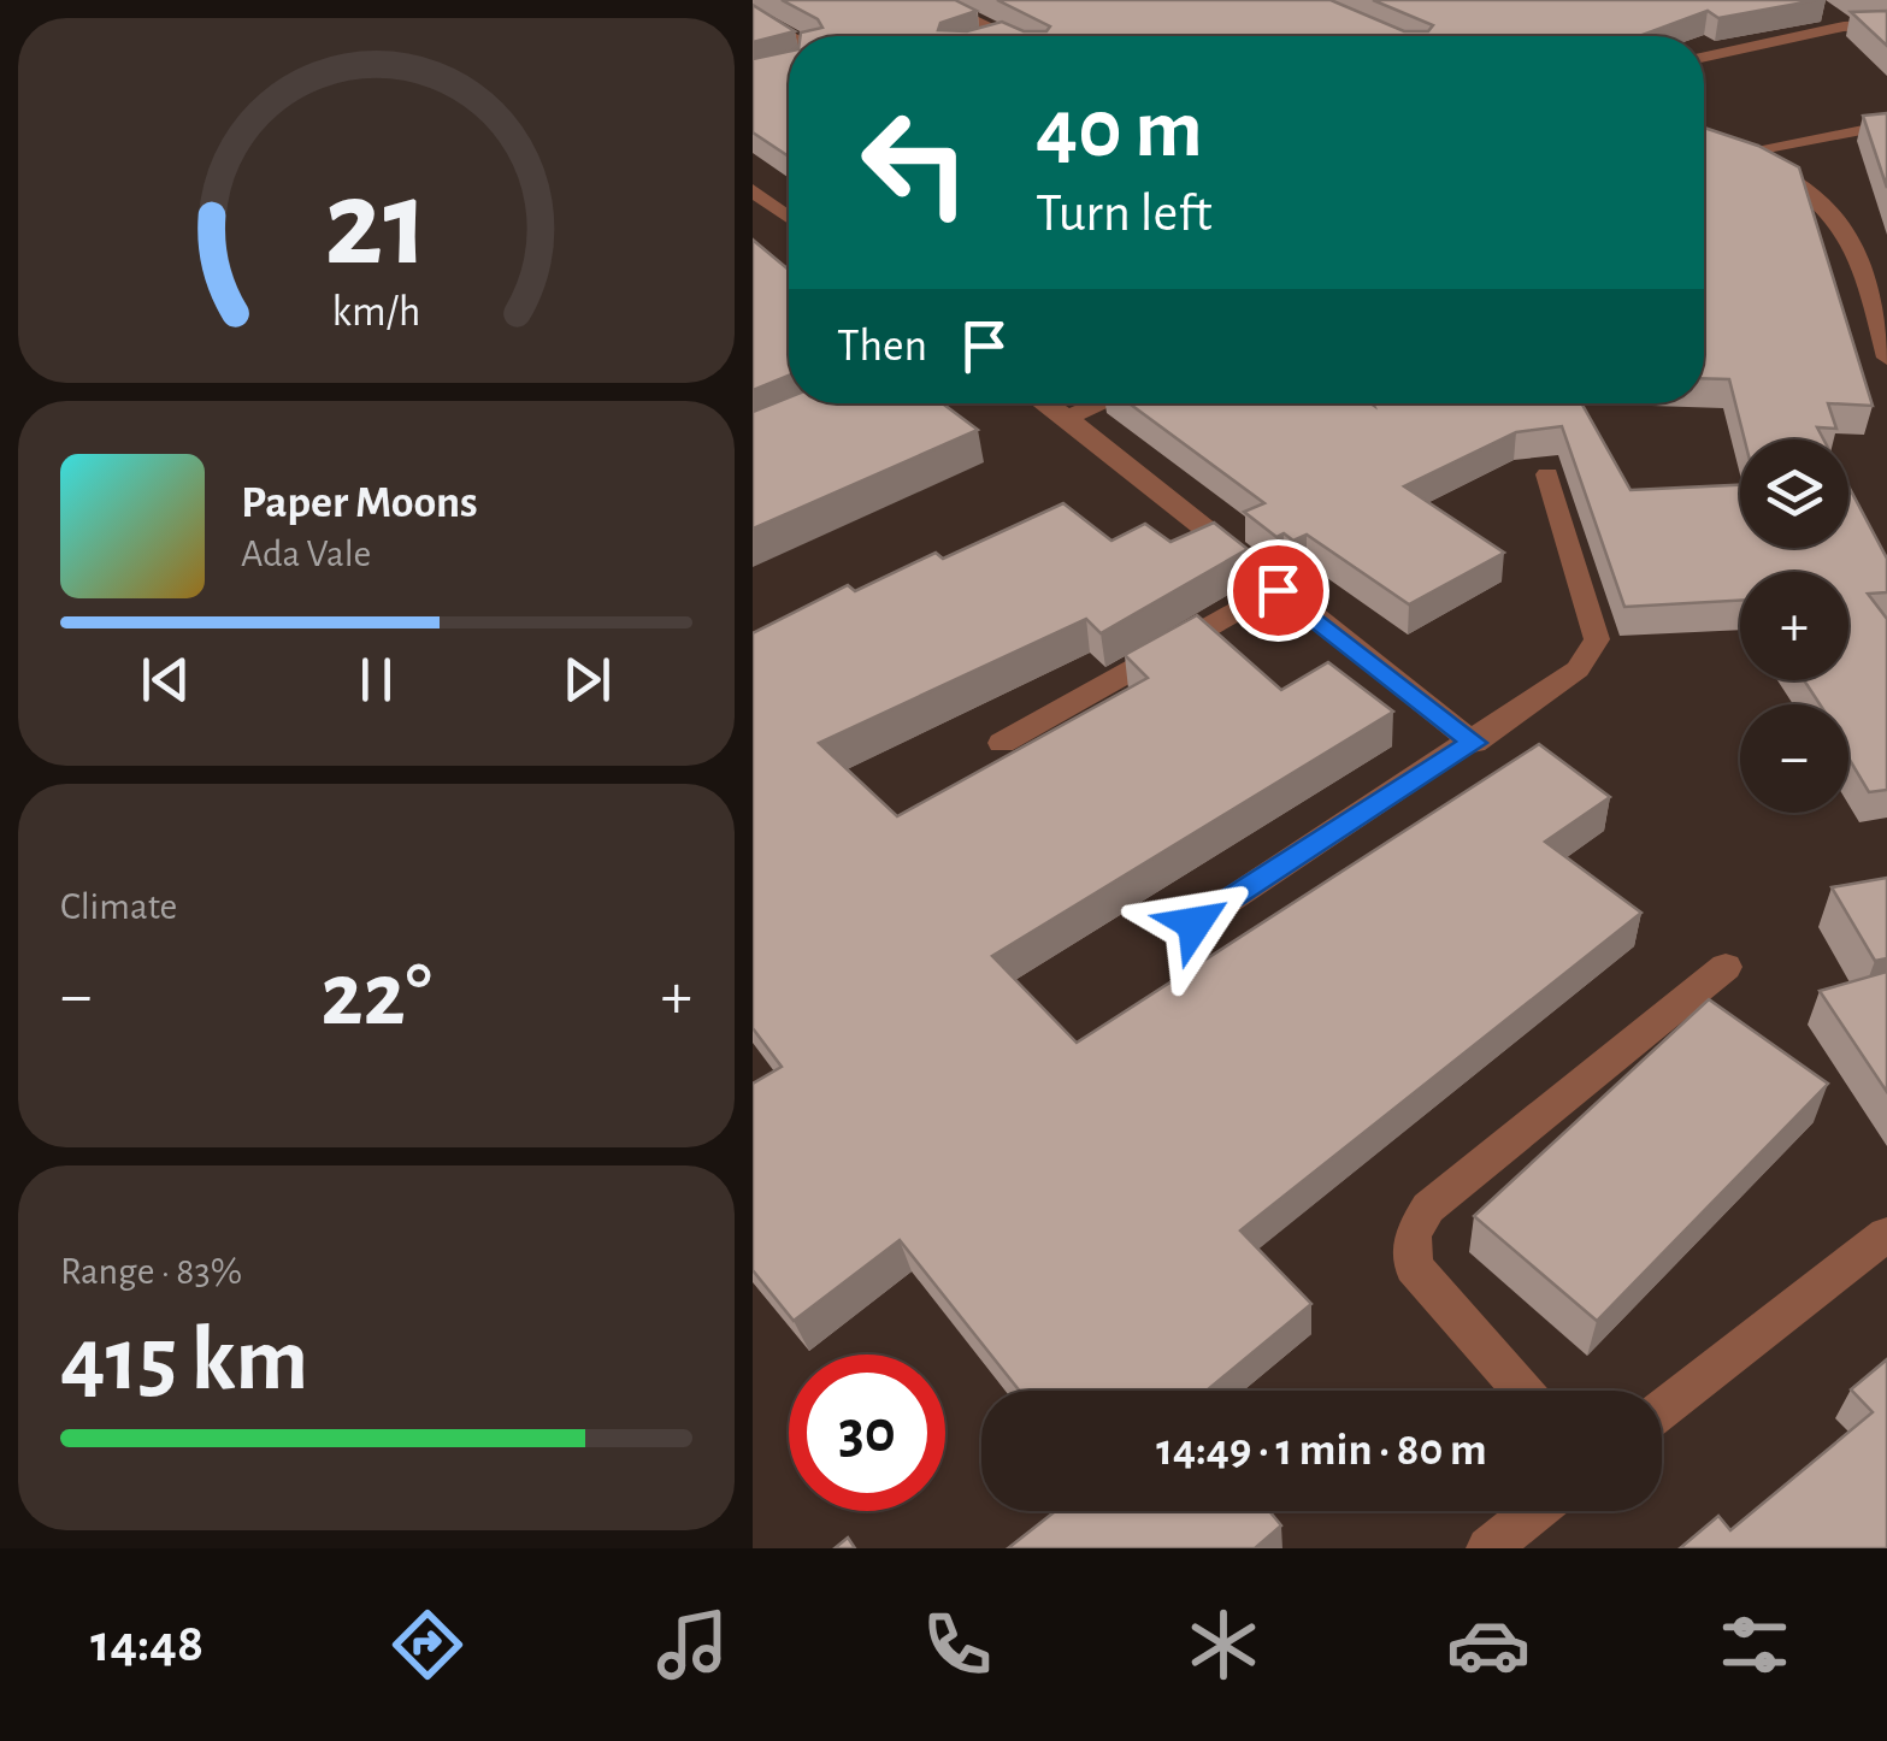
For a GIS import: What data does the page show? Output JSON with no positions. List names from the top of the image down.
{
  "page": {
    "turn": ["40 m", "Turn left"],
    "then": "Then",
    "map_buttons": ["+", "−"],
    "song": ["Paper Moons", "Ada Vale"],
    "tile": [
      "Climate",
      ["Range · 83%", "415 km"]
    ],
    "heat": ["−", "22°", "+"],
    "limit": "30",
    "trip": "14:49 · 1 min · 80 m",
    "tabs": "14:48",
    "gauge": ["21", "km/h"]
  }
}
